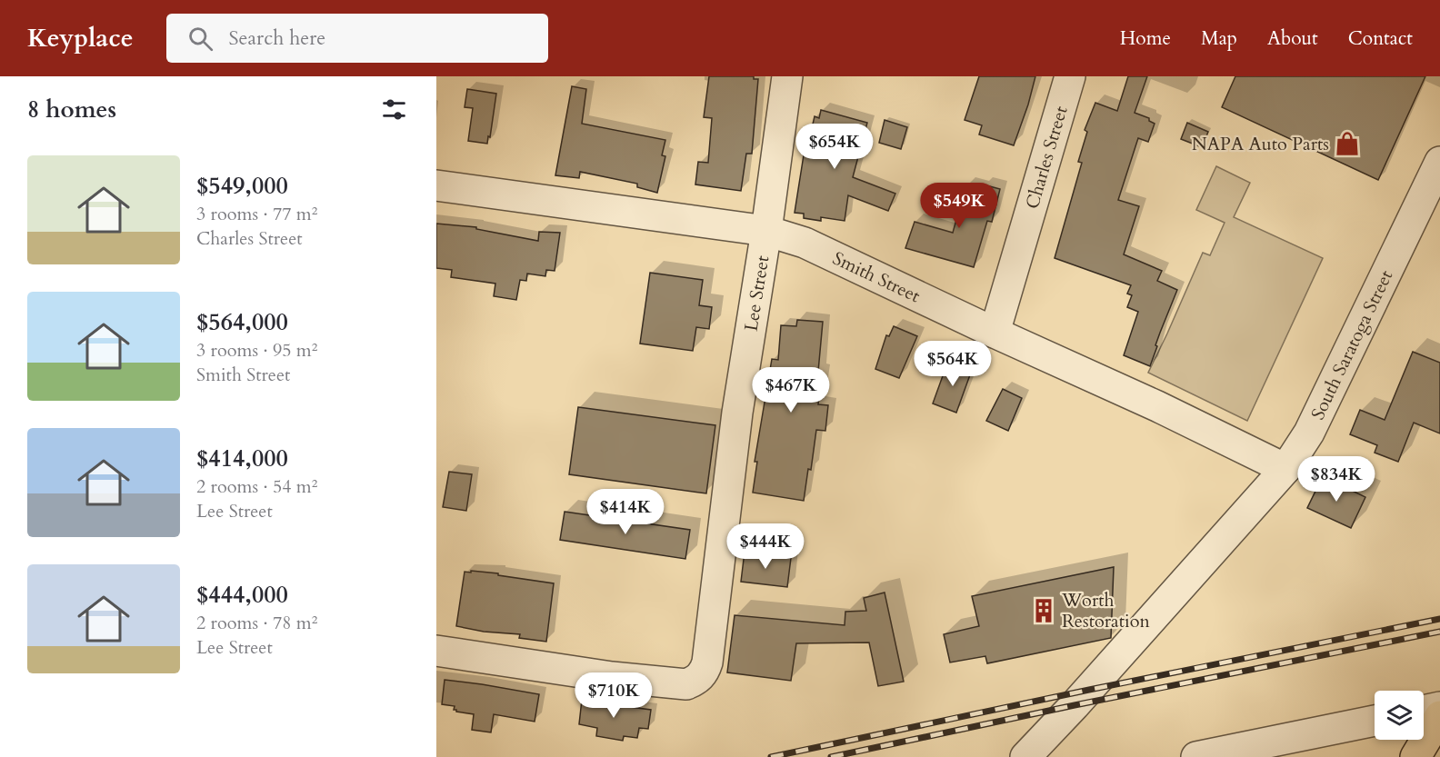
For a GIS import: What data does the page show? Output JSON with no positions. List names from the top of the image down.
{
  "streets": {
    "street": [
      "Charles Street",
      "Smith Street",
      "Lee Street",
      "South Saratoga Street"
    ]
  },
  "crossings": [
    ["Charles Street", "Smith Street"],
    ["Smith Street", "Lee Street"],
    ["Smith Street", "South Saratoga Street"]
  ],
  "places": {
    "shop": ["NAPA Auto Parts"],
    "building": ["Worth Restoration"]
  },
  "page": {
    "header": "Keyplace",
    "search": "Search here",
    "nav": [
      "Home",
      "Map",
      "About",
      "Contact"
    ],
    "heading": "8 homes",
    "price": [
      "$654K",
      "$549K",
      "$564K",
      "$467K",
      "$834K",
      "$414K",
      "$444K",
      "$710K"
    ],
    "list": [
      {
        "name": "$549,000",
        "note": "3 rooms · 77 m² · Charles Street"
      },
      {
        "name": "$564,000",
        "note": "3 rooms · 95 m² · Smith Street"
      },
      {
        "name": "$414,000",
        "note": "2 rooms · 54 m² · Lee Street"
      },
      {
        "name": "$444,000",
        "note": "2 rooms · 78 m² · Lee Street"
      }
    ]
  }
}
